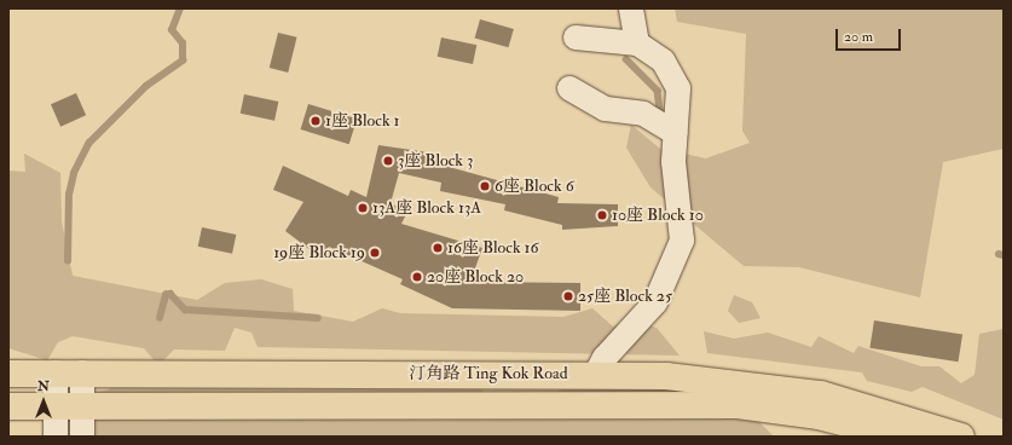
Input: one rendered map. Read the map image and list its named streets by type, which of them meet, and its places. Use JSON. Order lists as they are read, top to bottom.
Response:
{
  "streets": {
    "main road": ["汀角路 Ting Kok Road"]
  },
  "places": [
    "1座 Block 1",
    "3座 Block 3",
    "6座 Block 6",
    "13A座 Block 13A",
    "10座 Block 10",
    "16座 Block 16",
    "19座 Block 19",
    "20座 Block 20",
    "25座 Block 25"
  ],
  "scale_bar": "20 m",
  "north": "top"
}
